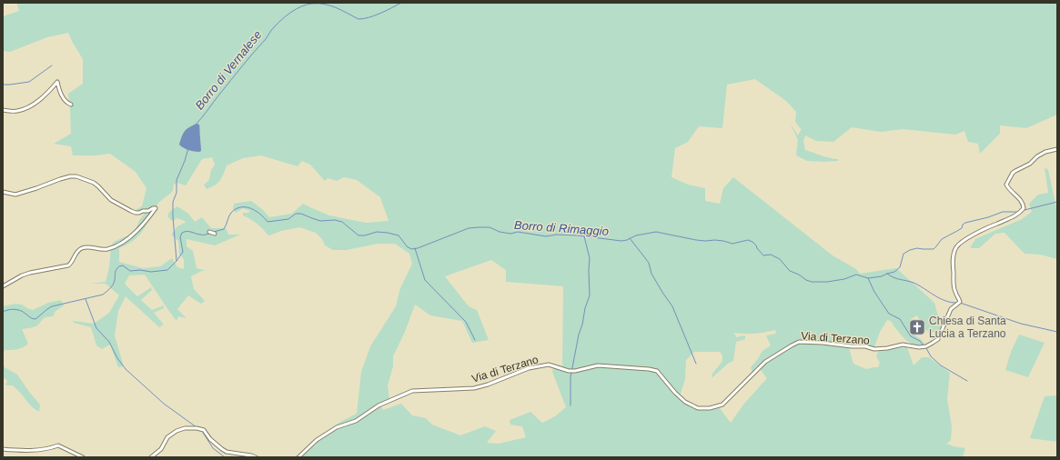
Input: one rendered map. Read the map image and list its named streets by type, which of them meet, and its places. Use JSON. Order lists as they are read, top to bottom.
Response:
{
  "streets": {
    "street": ["Via di Terzano"]
  },
  "water": ["Borro di Vernalese", "Borro di Rimaggio"],
  "places": {
    "church": ["Chiesa di Santa Lucia a Terzano"]
  }
}
